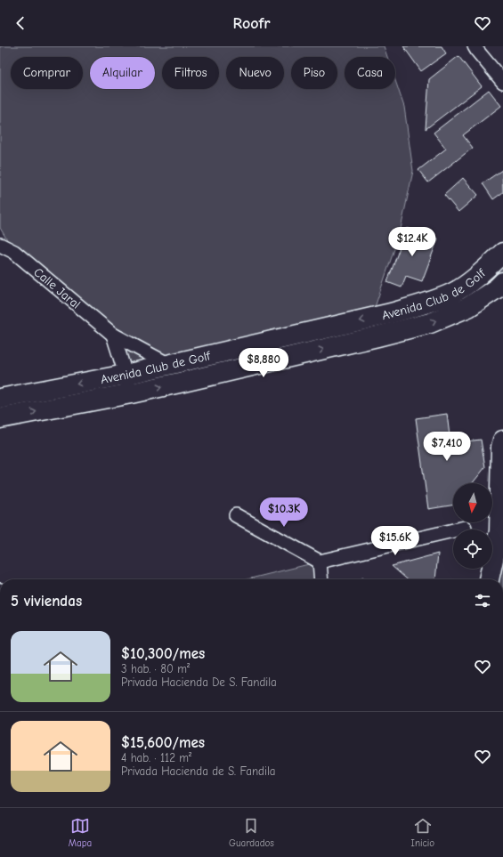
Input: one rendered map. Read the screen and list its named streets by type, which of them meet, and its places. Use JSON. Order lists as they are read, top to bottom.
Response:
{
  "streets": {
    "street": ["Calle Jaral", "Avenida Club de Golf"]
  },
  "crossings": [
    ["Calle Jaral", "Avenida Club de Golf"]
  ],
  "north": "bottom",
  "page": {
    "header": "Roofr",
    "chip": [
      "Comprar",
      "Alquilar",
      "Filtros",
      "Nuevo",
      "Piso",
      "Casa"
    ],
    "price": [
      "$12.4K",
      "$8,880",
      "$7,410",
      "$10.3K",
      "$15.6K"
    ],
    "heading": "5 viviendas",
    "list": [
      {
        "name": "$10,300/mes",
        "note": "3 hab. · 80 m² · Privada Hacienda De S. Fandila"
      },
      {
        "name": "$15,600/mes",
        "note": "4 hab. · 112 m² · Privada Hacienda de S. Fandila"
      }
    ],
    "tabs": ["Mapa", "Guardados", "Inicio"]
  }
}
